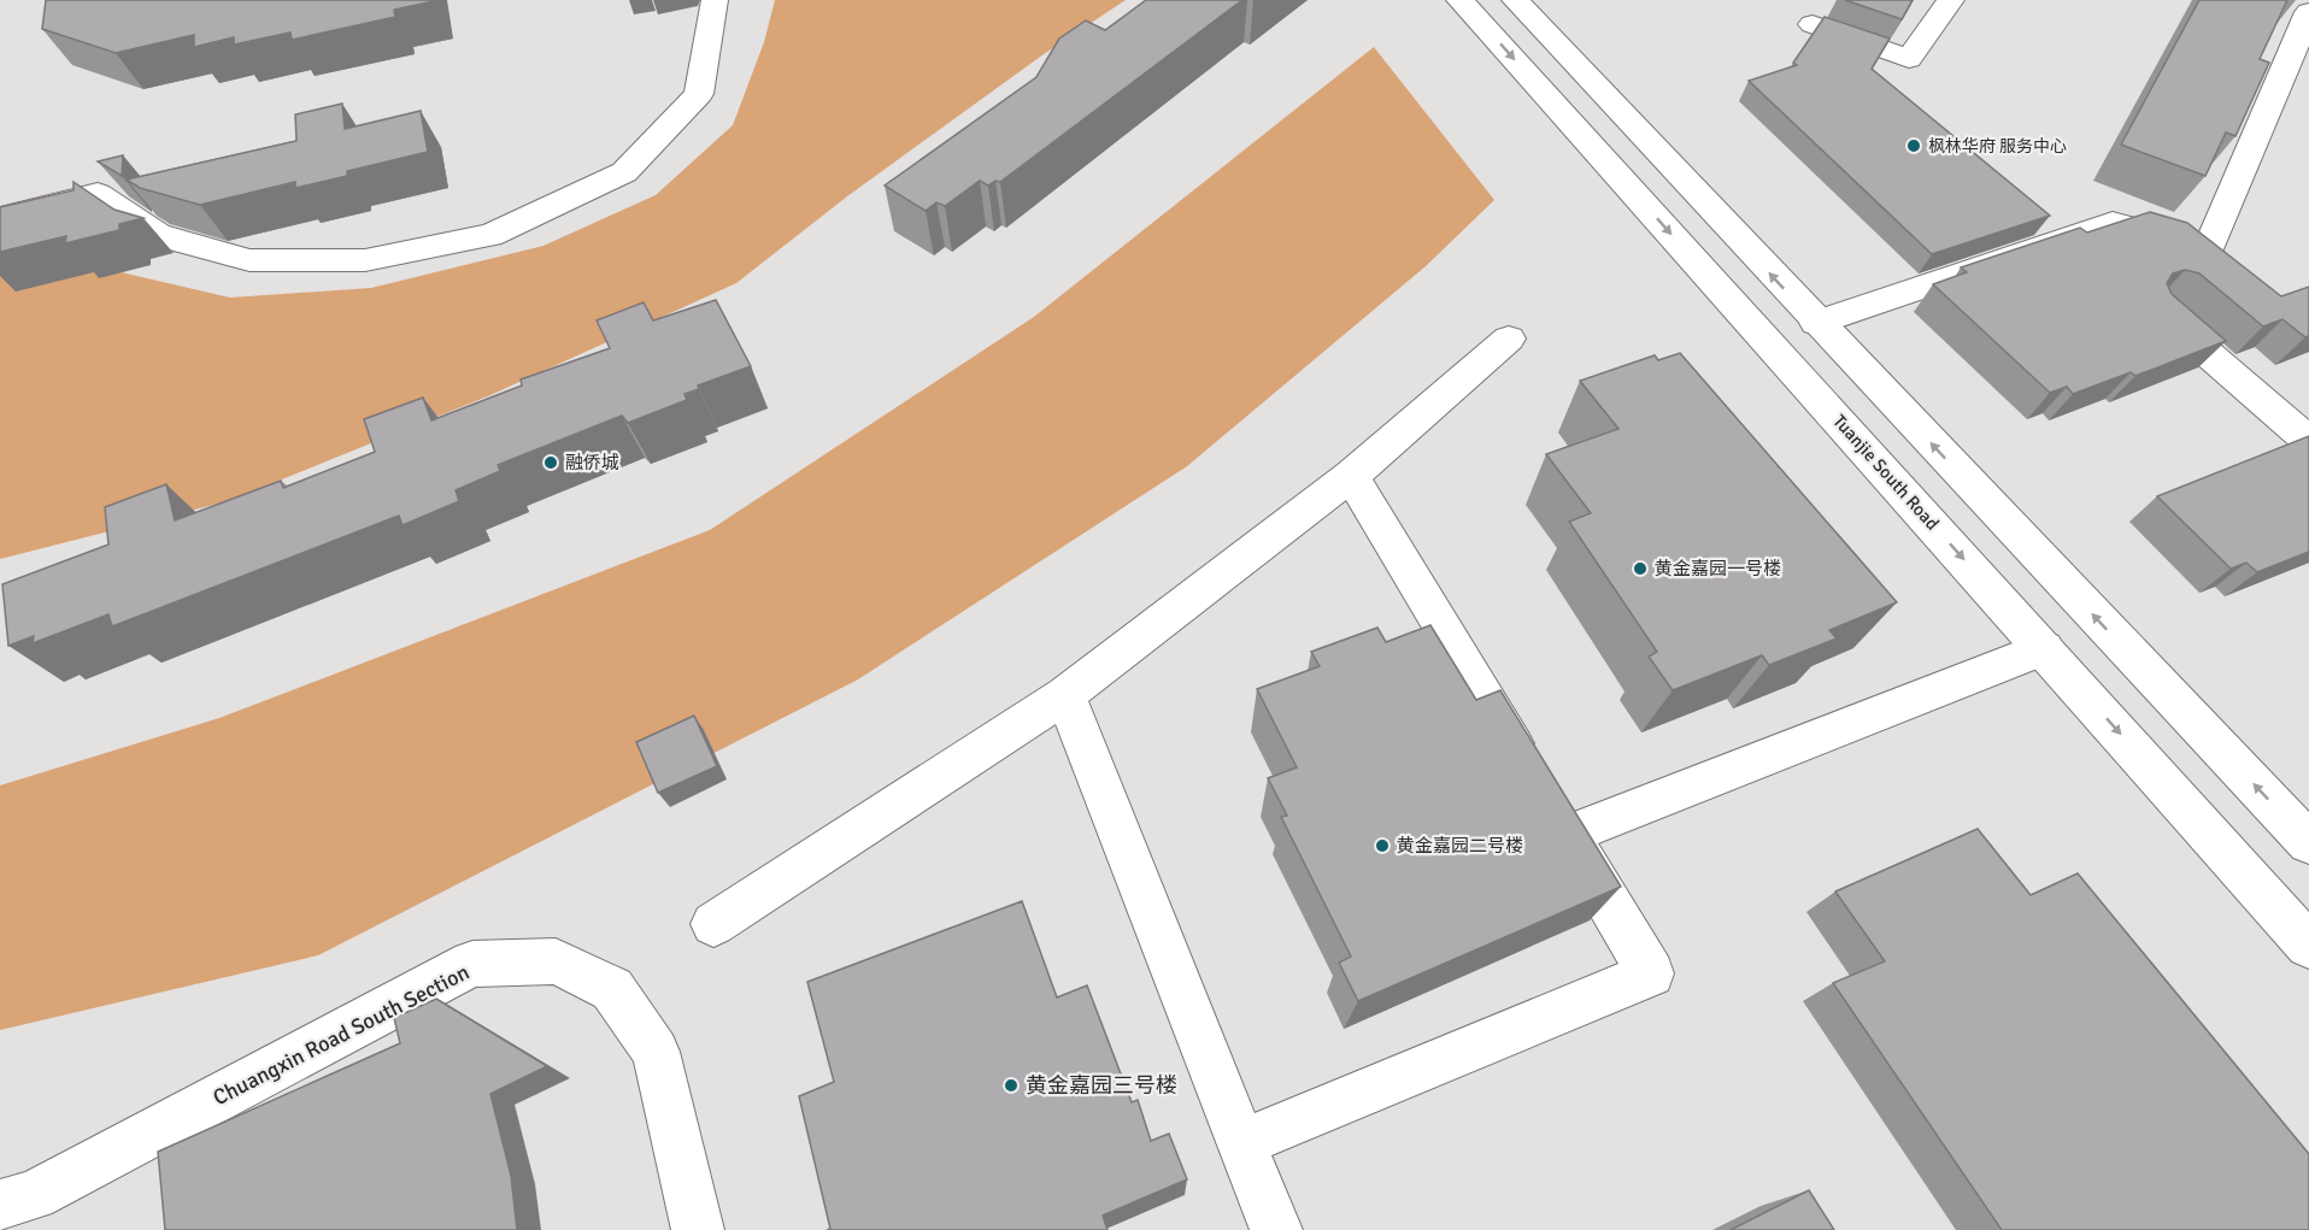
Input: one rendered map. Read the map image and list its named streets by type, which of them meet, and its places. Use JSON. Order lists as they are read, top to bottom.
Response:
{
  "streets": {
    "street": ["Tuanjie South Road", "Chuangxin Road South Section"]
  },
  "places": [
    "枫林华府 服务中心",
    "融侨城",
    "黄金嘉园一号楼",
    "黄金嘉园二号楼",
    "黄金嘉园三号楼"
  ]
}
